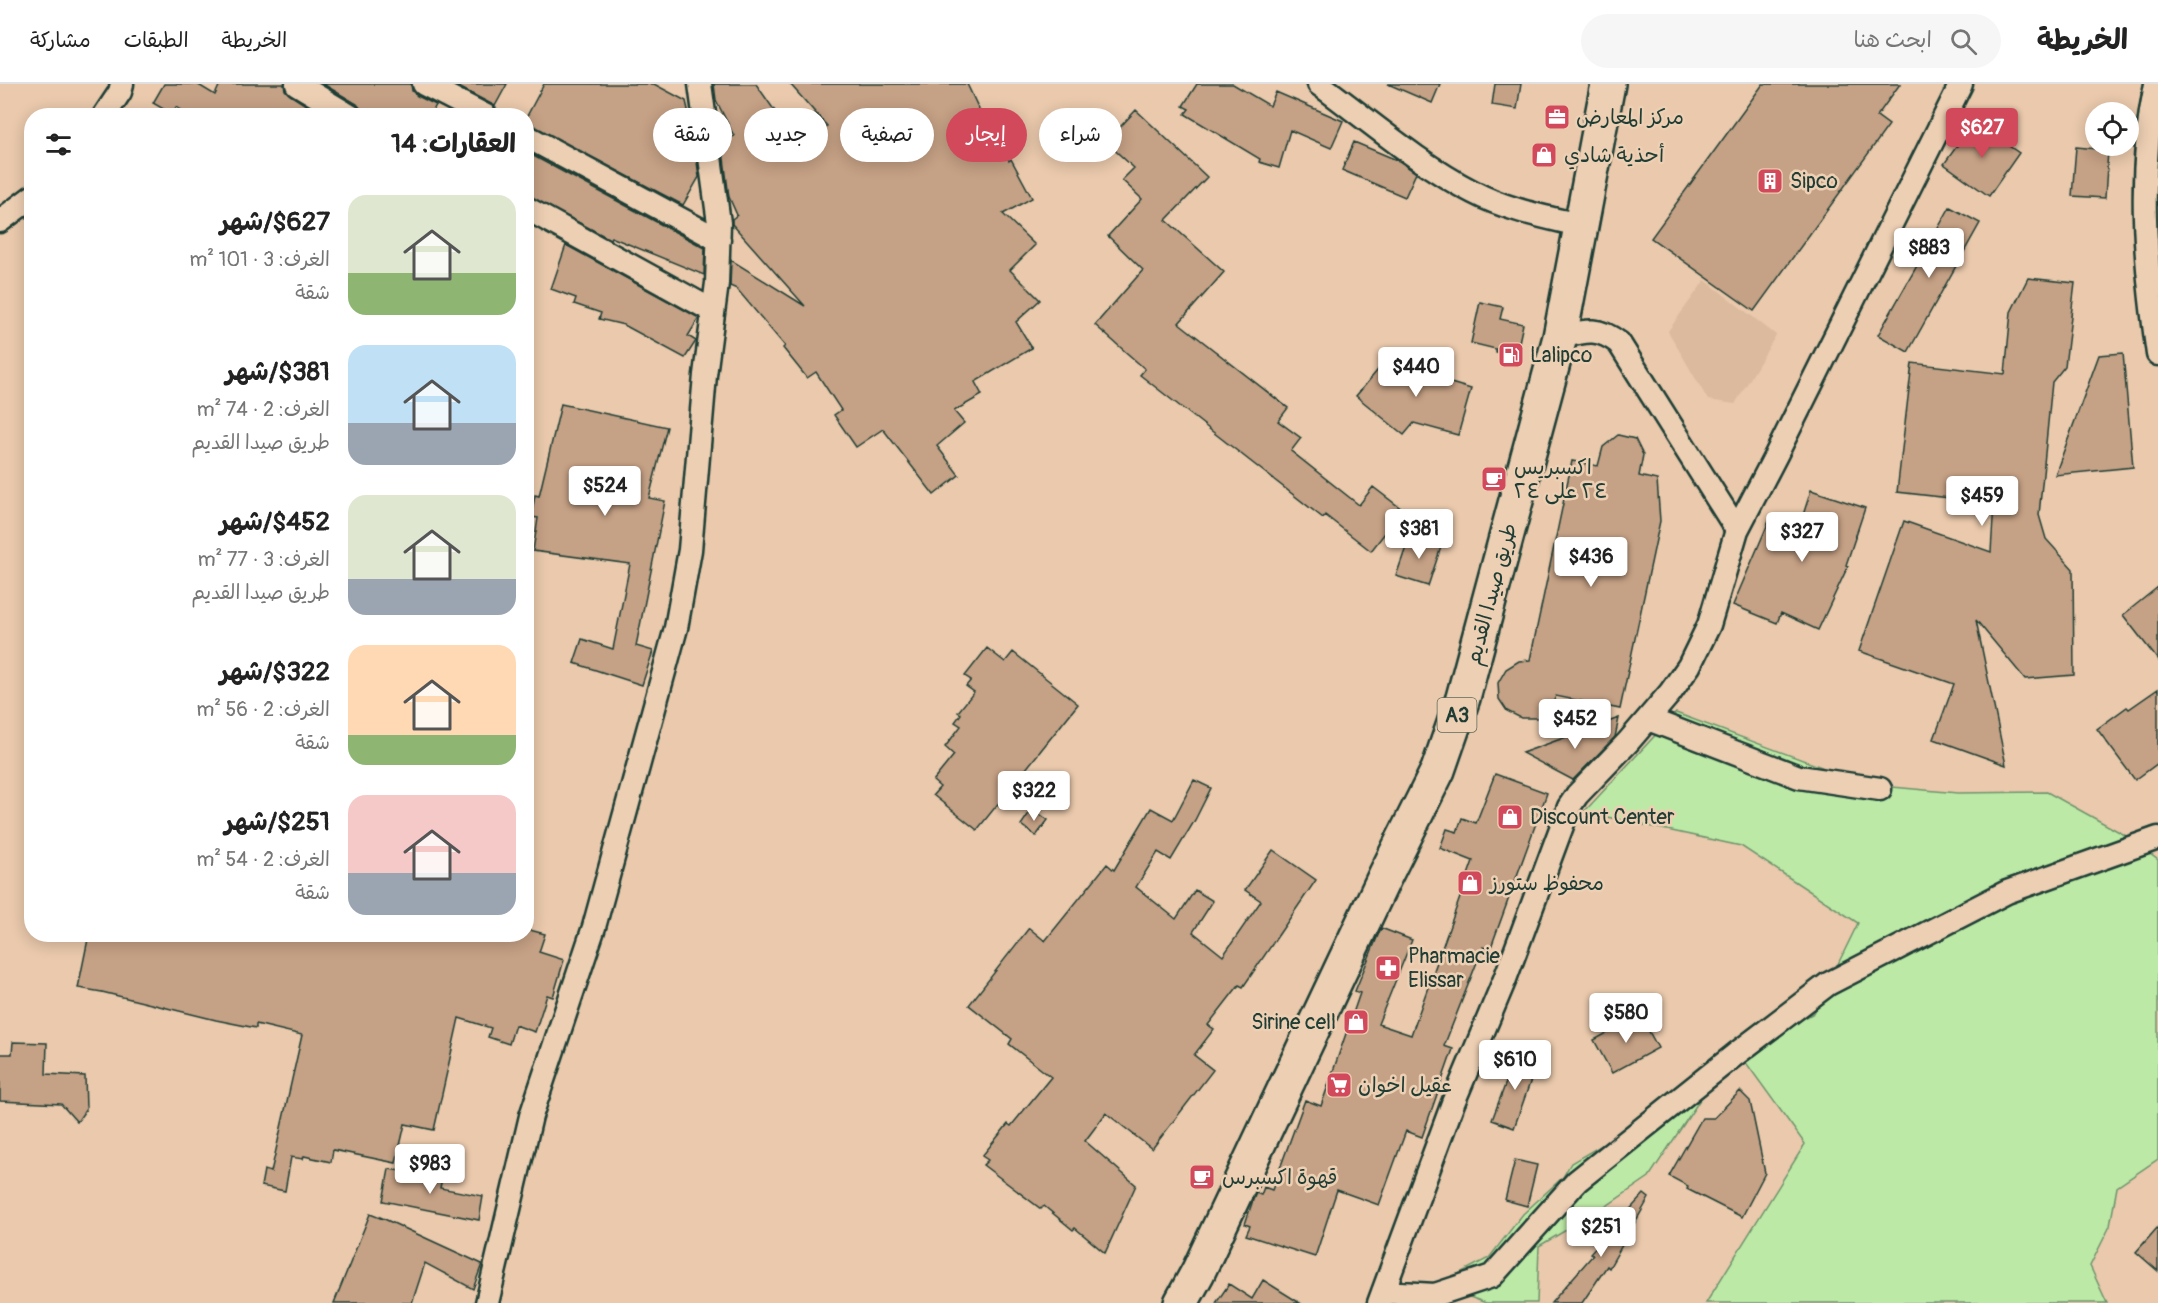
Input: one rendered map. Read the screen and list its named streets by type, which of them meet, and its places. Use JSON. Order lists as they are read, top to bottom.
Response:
{
  "streets": {
    "highway": ["طريق صيدا القديم", "A3"]
  },
  "places": {
    "office": ["مركز المعارض"],
    "shop": [
      "أحذية شادي",
      "Discount Center",
      "محفوظ ستورز",
      "Sirine cell"
    ],
    "building": ["Sipco"],
    "fuel station": ["Lalipco"],
    "cafe": ["اكسبريس ٢٤ على ٢٤", "قهوة اكسبرس"],
    "pharmacy": ["Pharmacie Elissar"],
    "supermarket": ["عقيل اخوان"]
  },
  "page": {
    "header": "الخريطة",
    "search": "ابحث هنا",
    "nav": ["الخريطة", "الطبقات", "مشاركة"],
    "price": [
      "$627",
      "$883",
      "$440",
      "$524",
      "$459",
      "$381",
      "$327",
      "$436",
      "$452",
      "$322",
      "$580",
      "$610",
      "$983",
      "$251"
    ],
    "chip": [
      "شراء",
      "إيجار",
      "تصفية",
      "جديد",
      "شقة"
    ],
    "heading": "العقارات: 14",
    "list": [
      {
        "name": "$627/شهر",
        "note": "الغرف: 3 · 101 m² · شقة"
      },
      {
        "name": "$381/شهر",
        "note": "الغرف: 2 · 74 m² · طريق صيدا القديم"
      },
      {
        "name": "$452/شهر",
        "note": "الغرف: 3 · 77 m² · طريق صيدا القديم"
      },
      {
        "name": "$322/شهر",
        "note": "الغرف: 2 · 56 m² · شقة"
      },
      {
        "name": "$251/شهر",
        "note": "الغرف: 2 · 54 m² · شقة"
      }
    ]
  }
}
